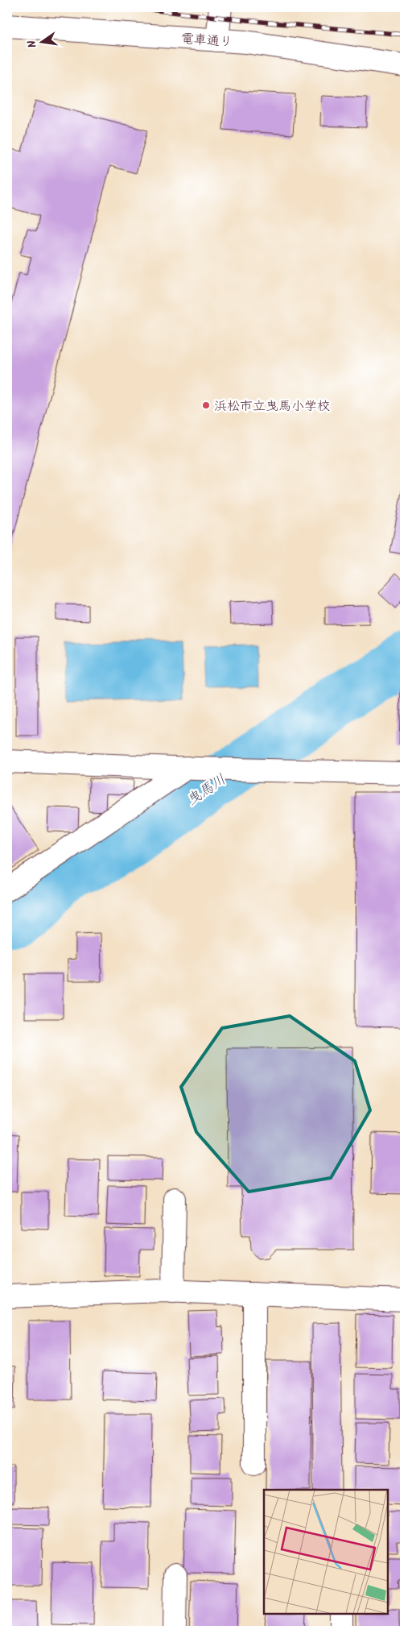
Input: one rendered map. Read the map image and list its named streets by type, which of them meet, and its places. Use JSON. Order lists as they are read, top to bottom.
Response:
{
  "streets": {
    "street": ["電車通り"]
  },
  "water": ["曳馬川"],
  "places": ["浜松市立曳馬小学校"],
  "north": "left"
}
